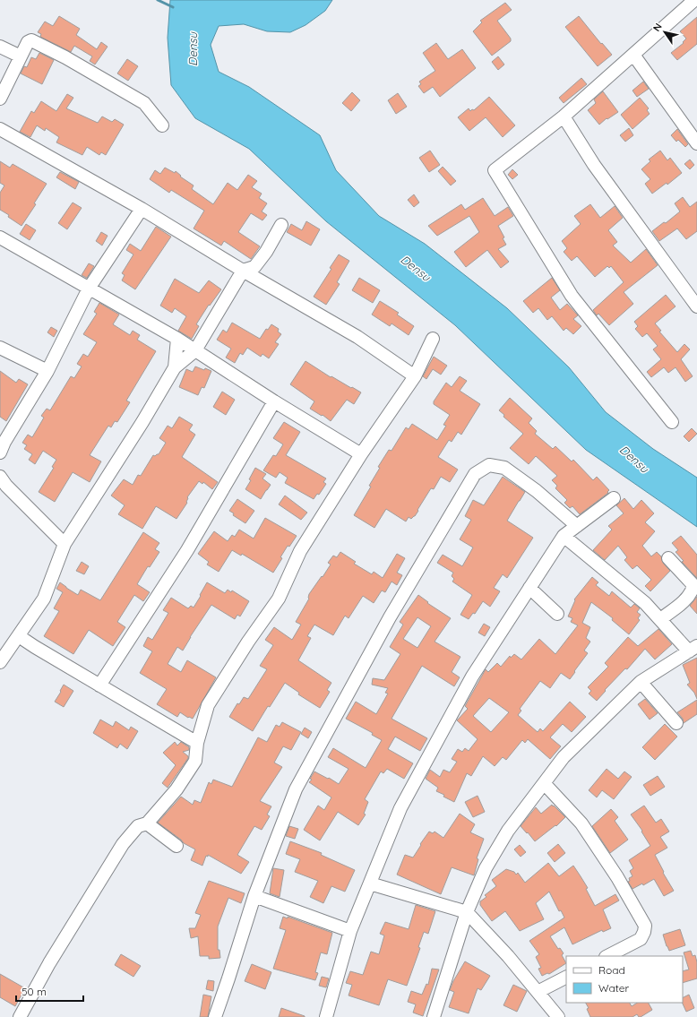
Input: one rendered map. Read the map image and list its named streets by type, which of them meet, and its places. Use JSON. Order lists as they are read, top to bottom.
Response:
{
  "water": ["Densu"],
  "legend": ["Road", "Water"],
  "scale_bar": "50 m",
  "north": "top left"
}
